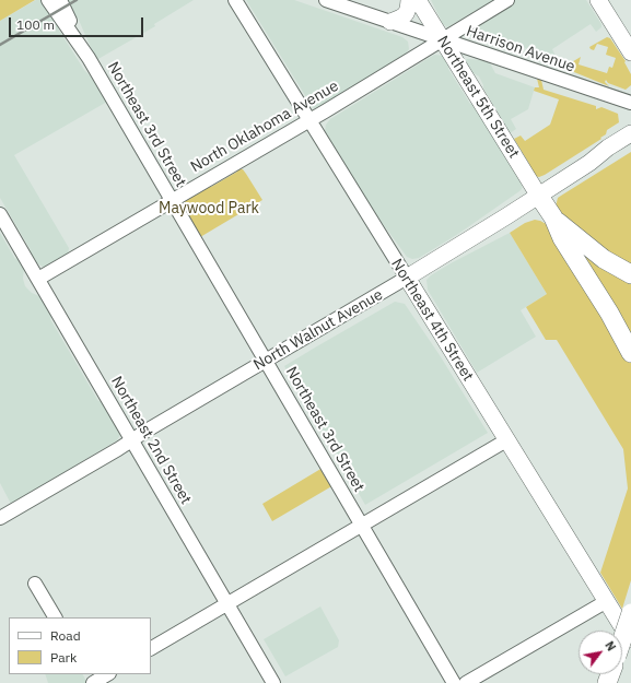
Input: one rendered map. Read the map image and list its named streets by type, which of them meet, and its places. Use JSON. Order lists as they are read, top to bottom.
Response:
{
  "streets": {
    "main road": ["Northeast 5th Street", "Northeast 4th Street", "North Walnut Avenue"],
    "street": [
      "Harrison Avenue",
      "Northeast 3rd Street",
      "North Oklahoma Avenue",
      "Northeast 2nd Street"
    ]
  },
  "crossings": [
    ["Harrison Avenue", "Northeast 5th Street"],
    ["Harrison Avenue", "North Oklahoma Avenue"],
    ["Northeast 5th Street", "North Oklahoma Avenue"],
    ["Northeast 5th Street", "North Walnut Avenue"],
    ["Northeast 3rd Street", "North Oklahoma Avenue"],
    ["Northeast 3rd Street", "North Walnut Avenue"],
    ["North Oklahoma Avenue", "Northeast 4th Street"],
    ["North Oklahoma Avenue", "Northeast 2nd Street"],
    ["Northeast 4th Street", "North Walnut Avenue"],
    ["North Walnut Avenue", "Northeast 2nd Street"]
  ],
  "parks": ["Maywood Park"],
  "legend": ["Road", "Park"],
  "scale_bar": "100 m",
  "north": "top right"
}
